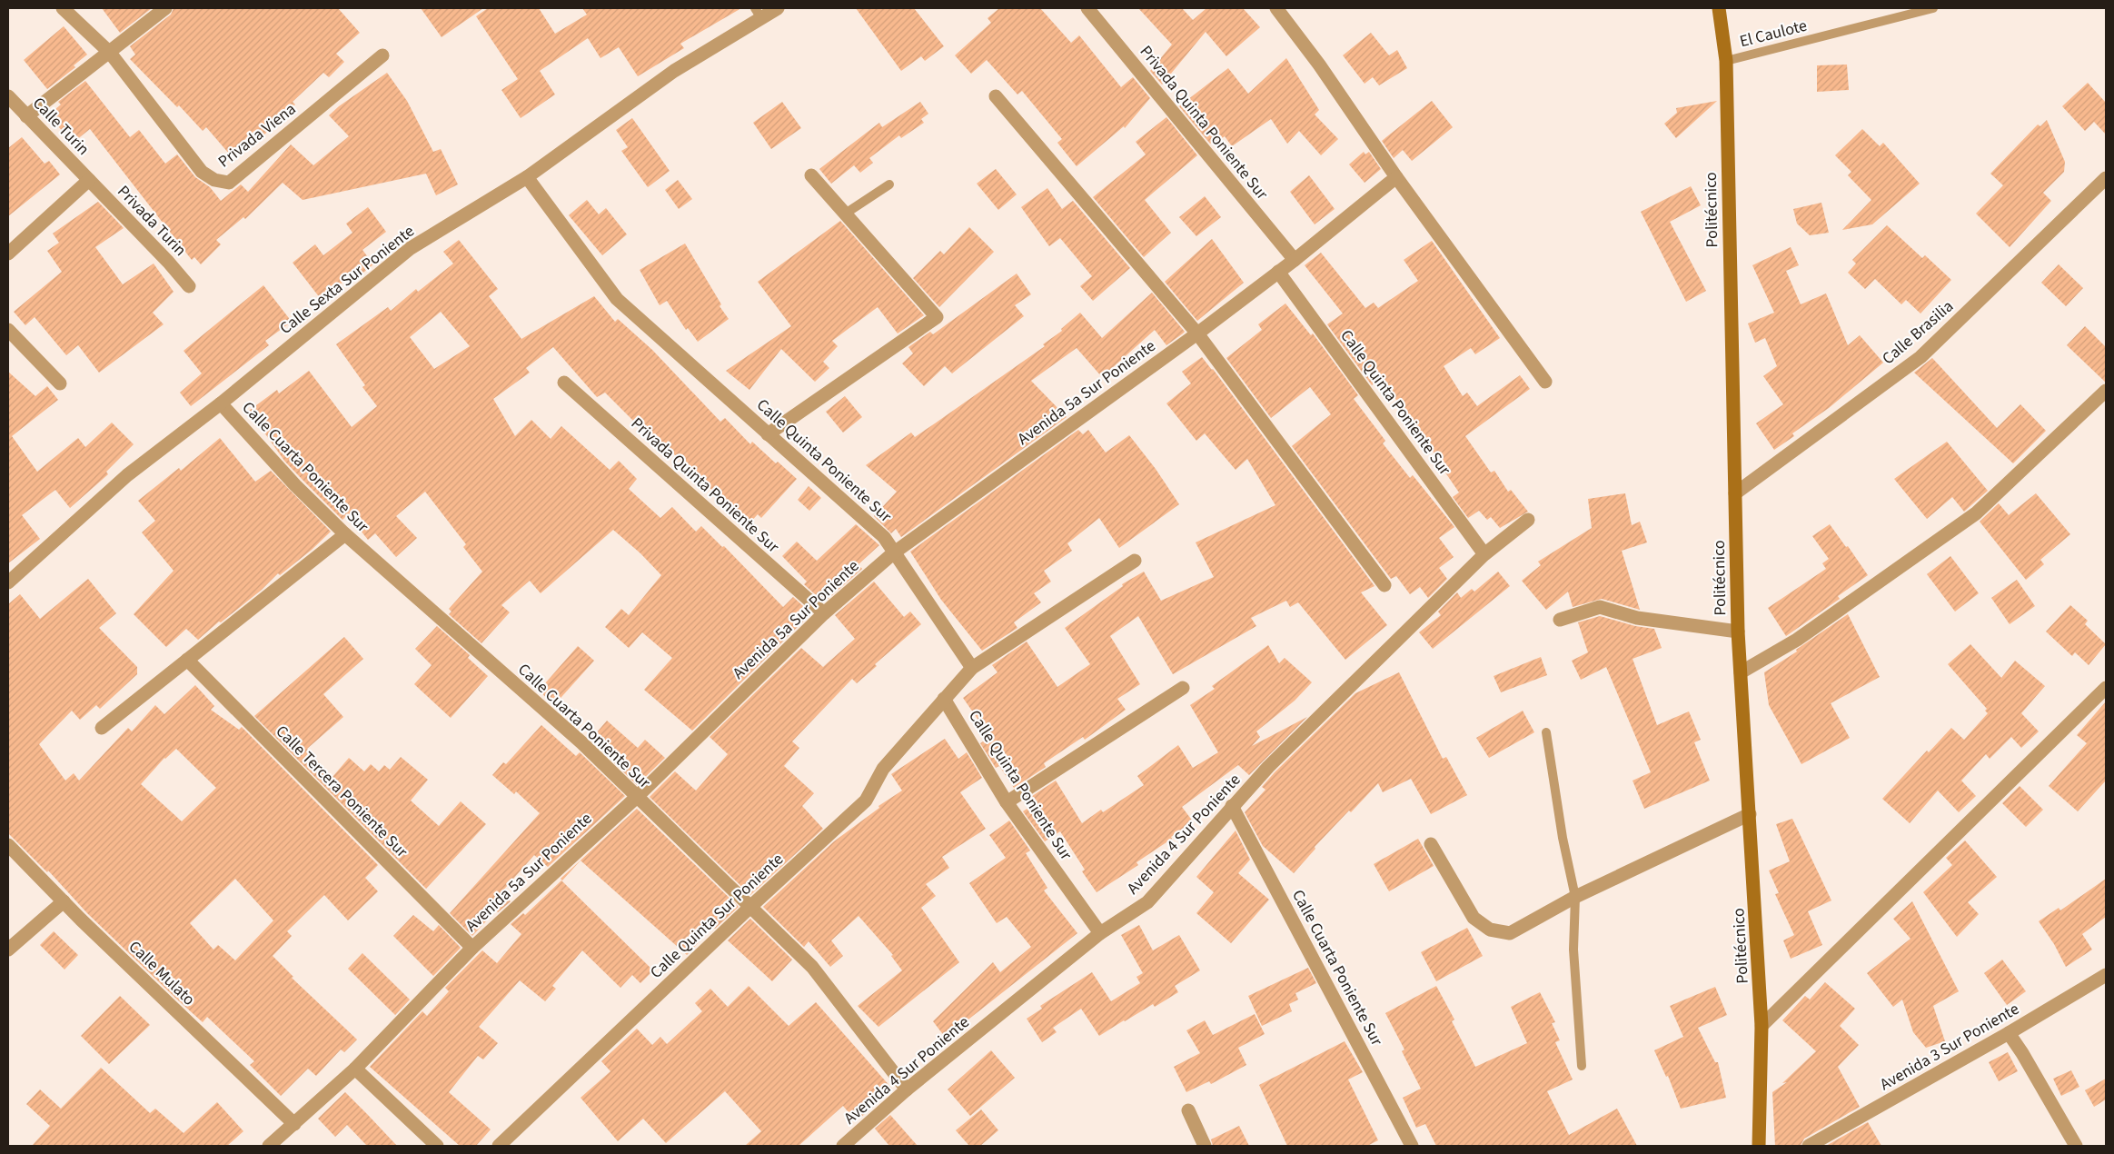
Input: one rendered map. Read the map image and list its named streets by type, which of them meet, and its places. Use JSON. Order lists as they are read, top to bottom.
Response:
{
  "streets": {
    "street": [
      "Privada Quinta Poniente Sur",
      "Calle Turin",
      "Privada Viena",
      "Politécnico",
      "Privada Turin",
      "Calle Sexta Sur Poniente",
      "Calle Brasilia",
      "Avenida 5a Sur Poniente",
      "Calle Quinta Poniente Sur",
      "Calle Cuarta Poniente Sur",
      "Calle Tercera Poniente Sur",
      "Avenida 4 Sur Poniente",
      "Calle Quinta Sur Poniente",
      "Calle Mulato",
      "Avenida 3 Sur Poniente"
    ],
    "lane": ["El Caulote"]
  },
  "crossings": [
    ["El Caulote", "Politécnico"],
    ["Privada Quinta Poniente Sur", "Avenida 5a Sur Poniente"],
    ["Calle Turin", "Privada Turin"],
    ["Politécnico", "Calle Brasilia"],
    ["Calle Sexta Sur Poniente", "Calle Quinta Poniente Sur"],
    ["Calle Sexta Sur Poniente", "Calle Cuarta Poniente Sur"],
    ["Avenida 5a Sur Poniente", "Calle Quinta Poniente Sur"],
    ["Avenida 5a Sur Poniente", "Calle Cuarta Poniente Sur"],
    ["Avenida 5a Sur Poniente", "Calle Tercera Poniente Sur"],
    ["Avenida 5a Sur Poniente", "Calle Mulato"],
    ["Calle Quinta Poniente Sur", "Avenida 4 Sur Poniente"],
    ["Calle Quinta Poniente Sur", "Calle Quinta Sur Poniente"],
    ["Calle Cuarta Poniente Sur", "Avenida 4 Sur Poniente"],
    ["Calle Cuarta Poniente Sur", "Calle Quinta Sur Poniente"]
  ]
}
